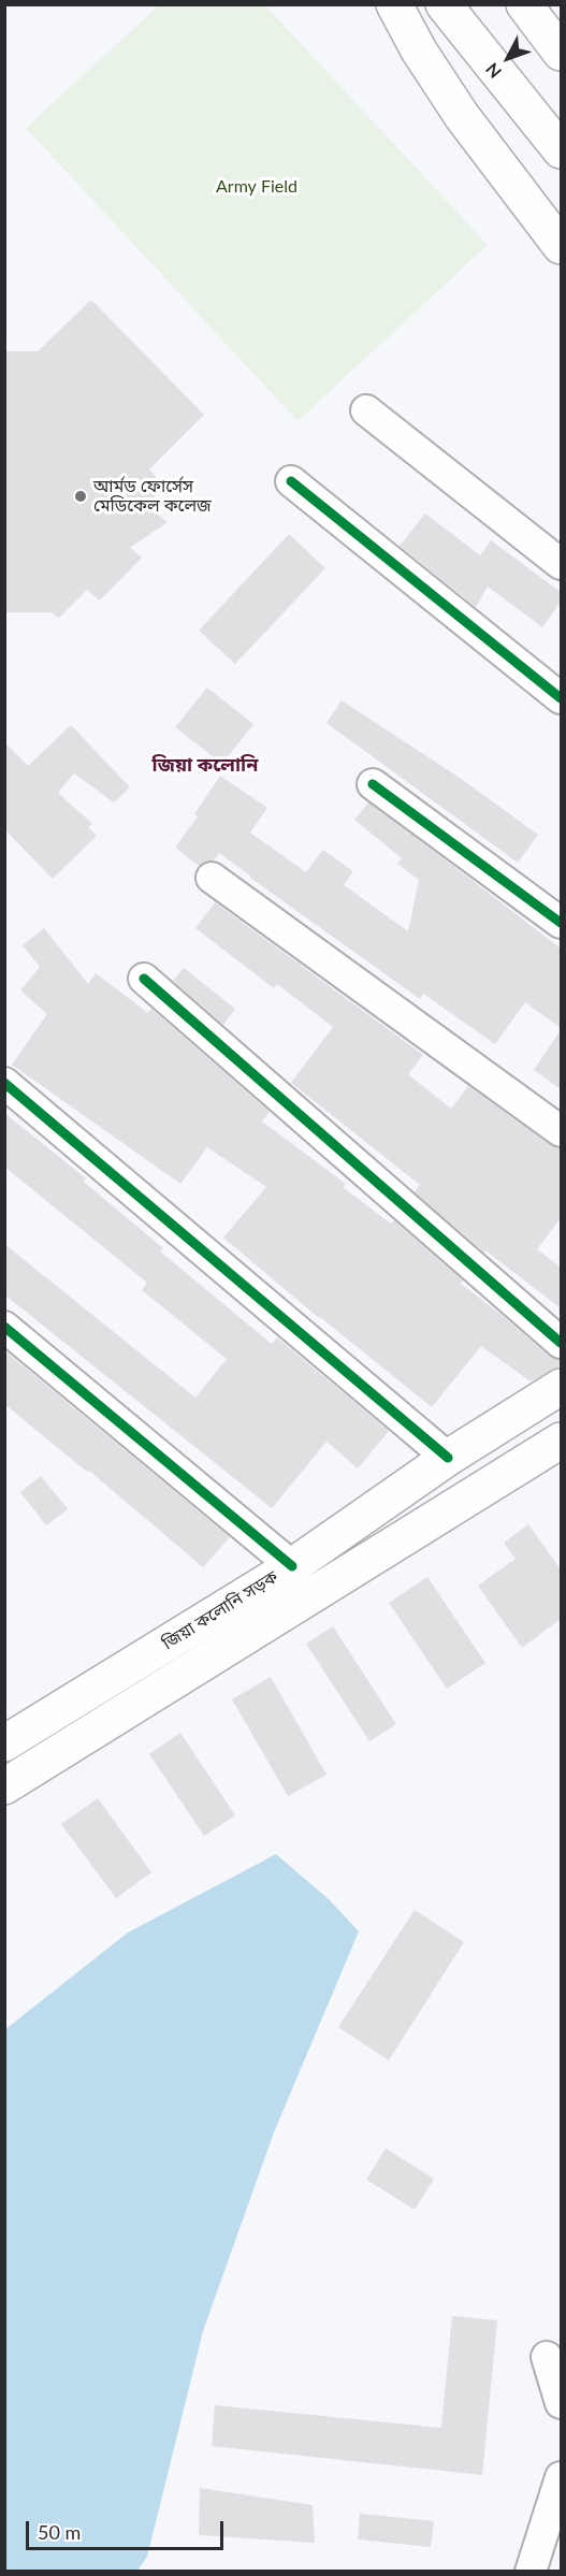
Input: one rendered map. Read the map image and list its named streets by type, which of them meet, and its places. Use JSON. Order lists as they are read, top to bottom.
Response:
{
  "streets": {
    "main road": ["জিয়া কলোনি সড়ক"]
  },
  "districts": ["জিয়া কলোনি"],
  "parks": ["Army Field"],
  "places": ["আর্মড ফোর্সেস মেডিকেল কলেজ"],
  "scale_bar": "50 m",
  "north": "bottom left"
}
